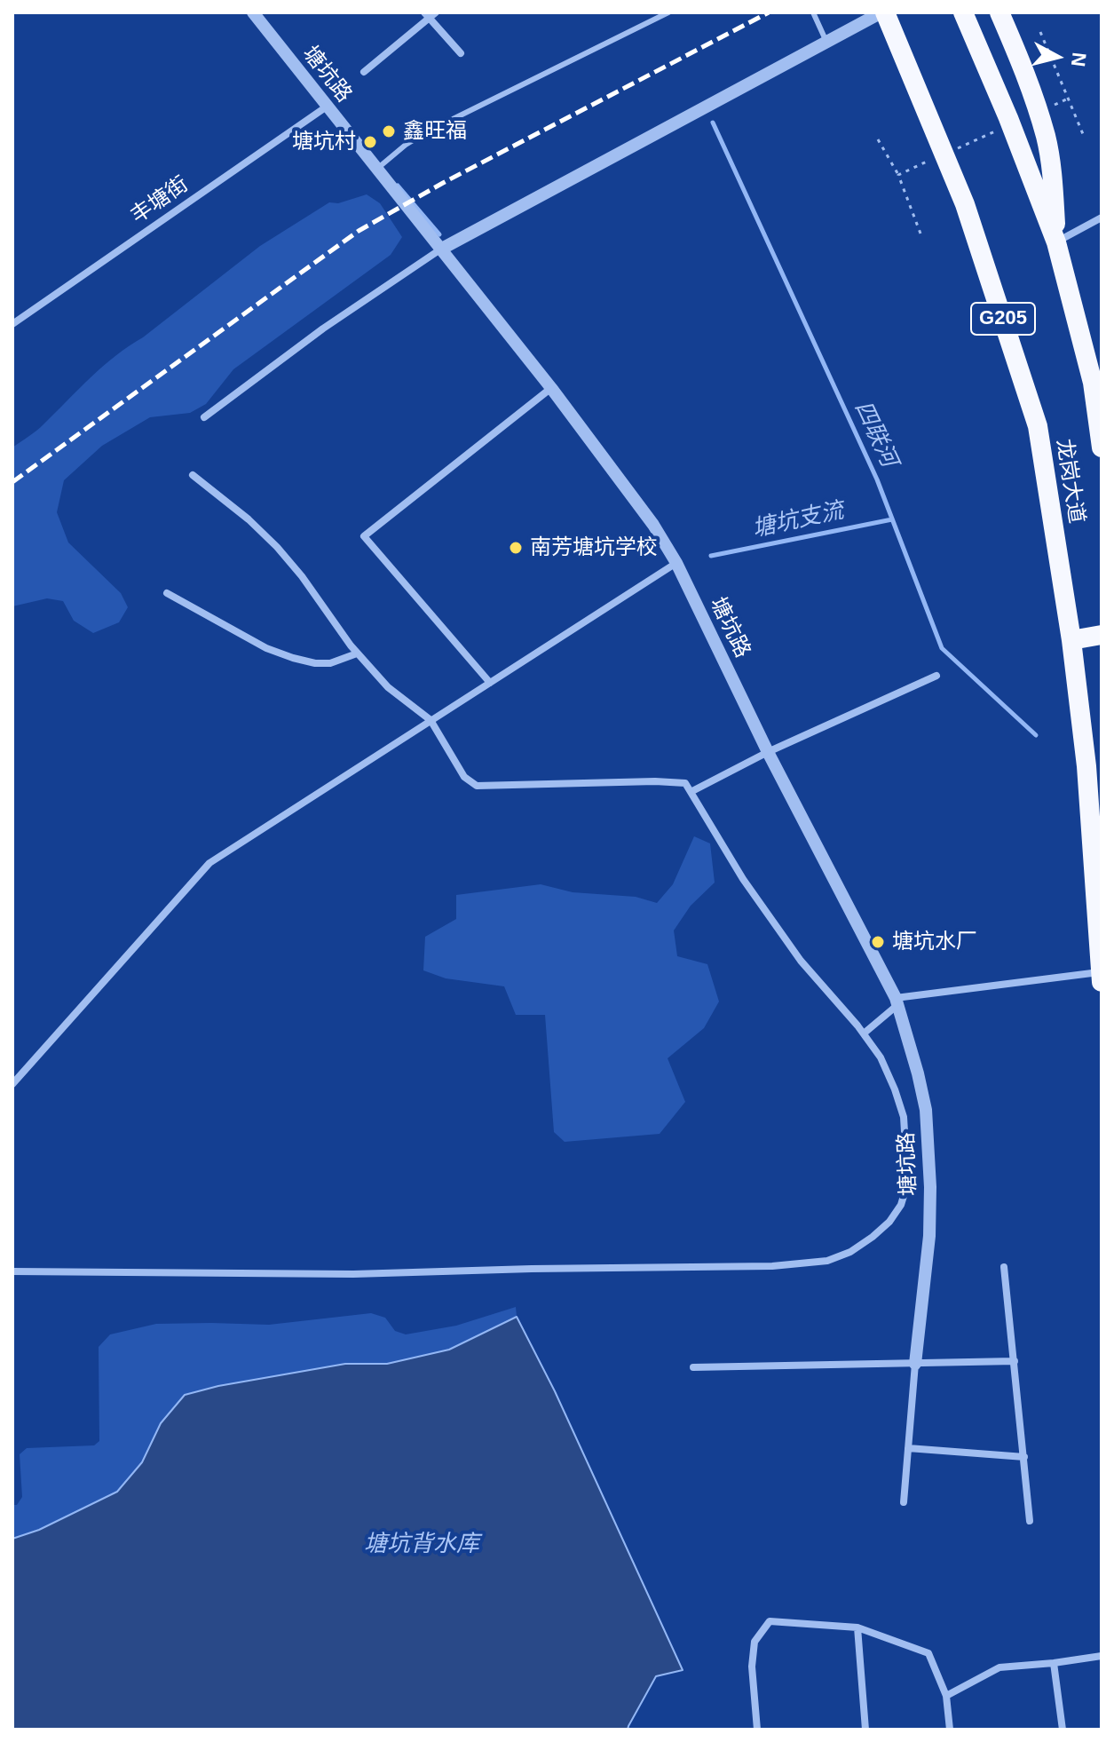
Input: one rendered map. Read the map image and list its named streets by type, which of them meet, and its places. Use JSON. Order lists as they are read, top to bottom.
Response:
{
  "streets": {
    "highway": ["G205", "龙岗大道"],
    "street": ["塘坑路", "丰塘街"]
  },
  "crossings": [
    ["塘坑路", "丰塘街"]
  ],
  "water": ["四联河", "塘坑支流", "塘坑背水库"],
  "places": [
    "鑫旺福",
    "塘坑村",
    "南芳塘坑学校",
    "塘坑水厂"
  ],
  "north": "right"
}
